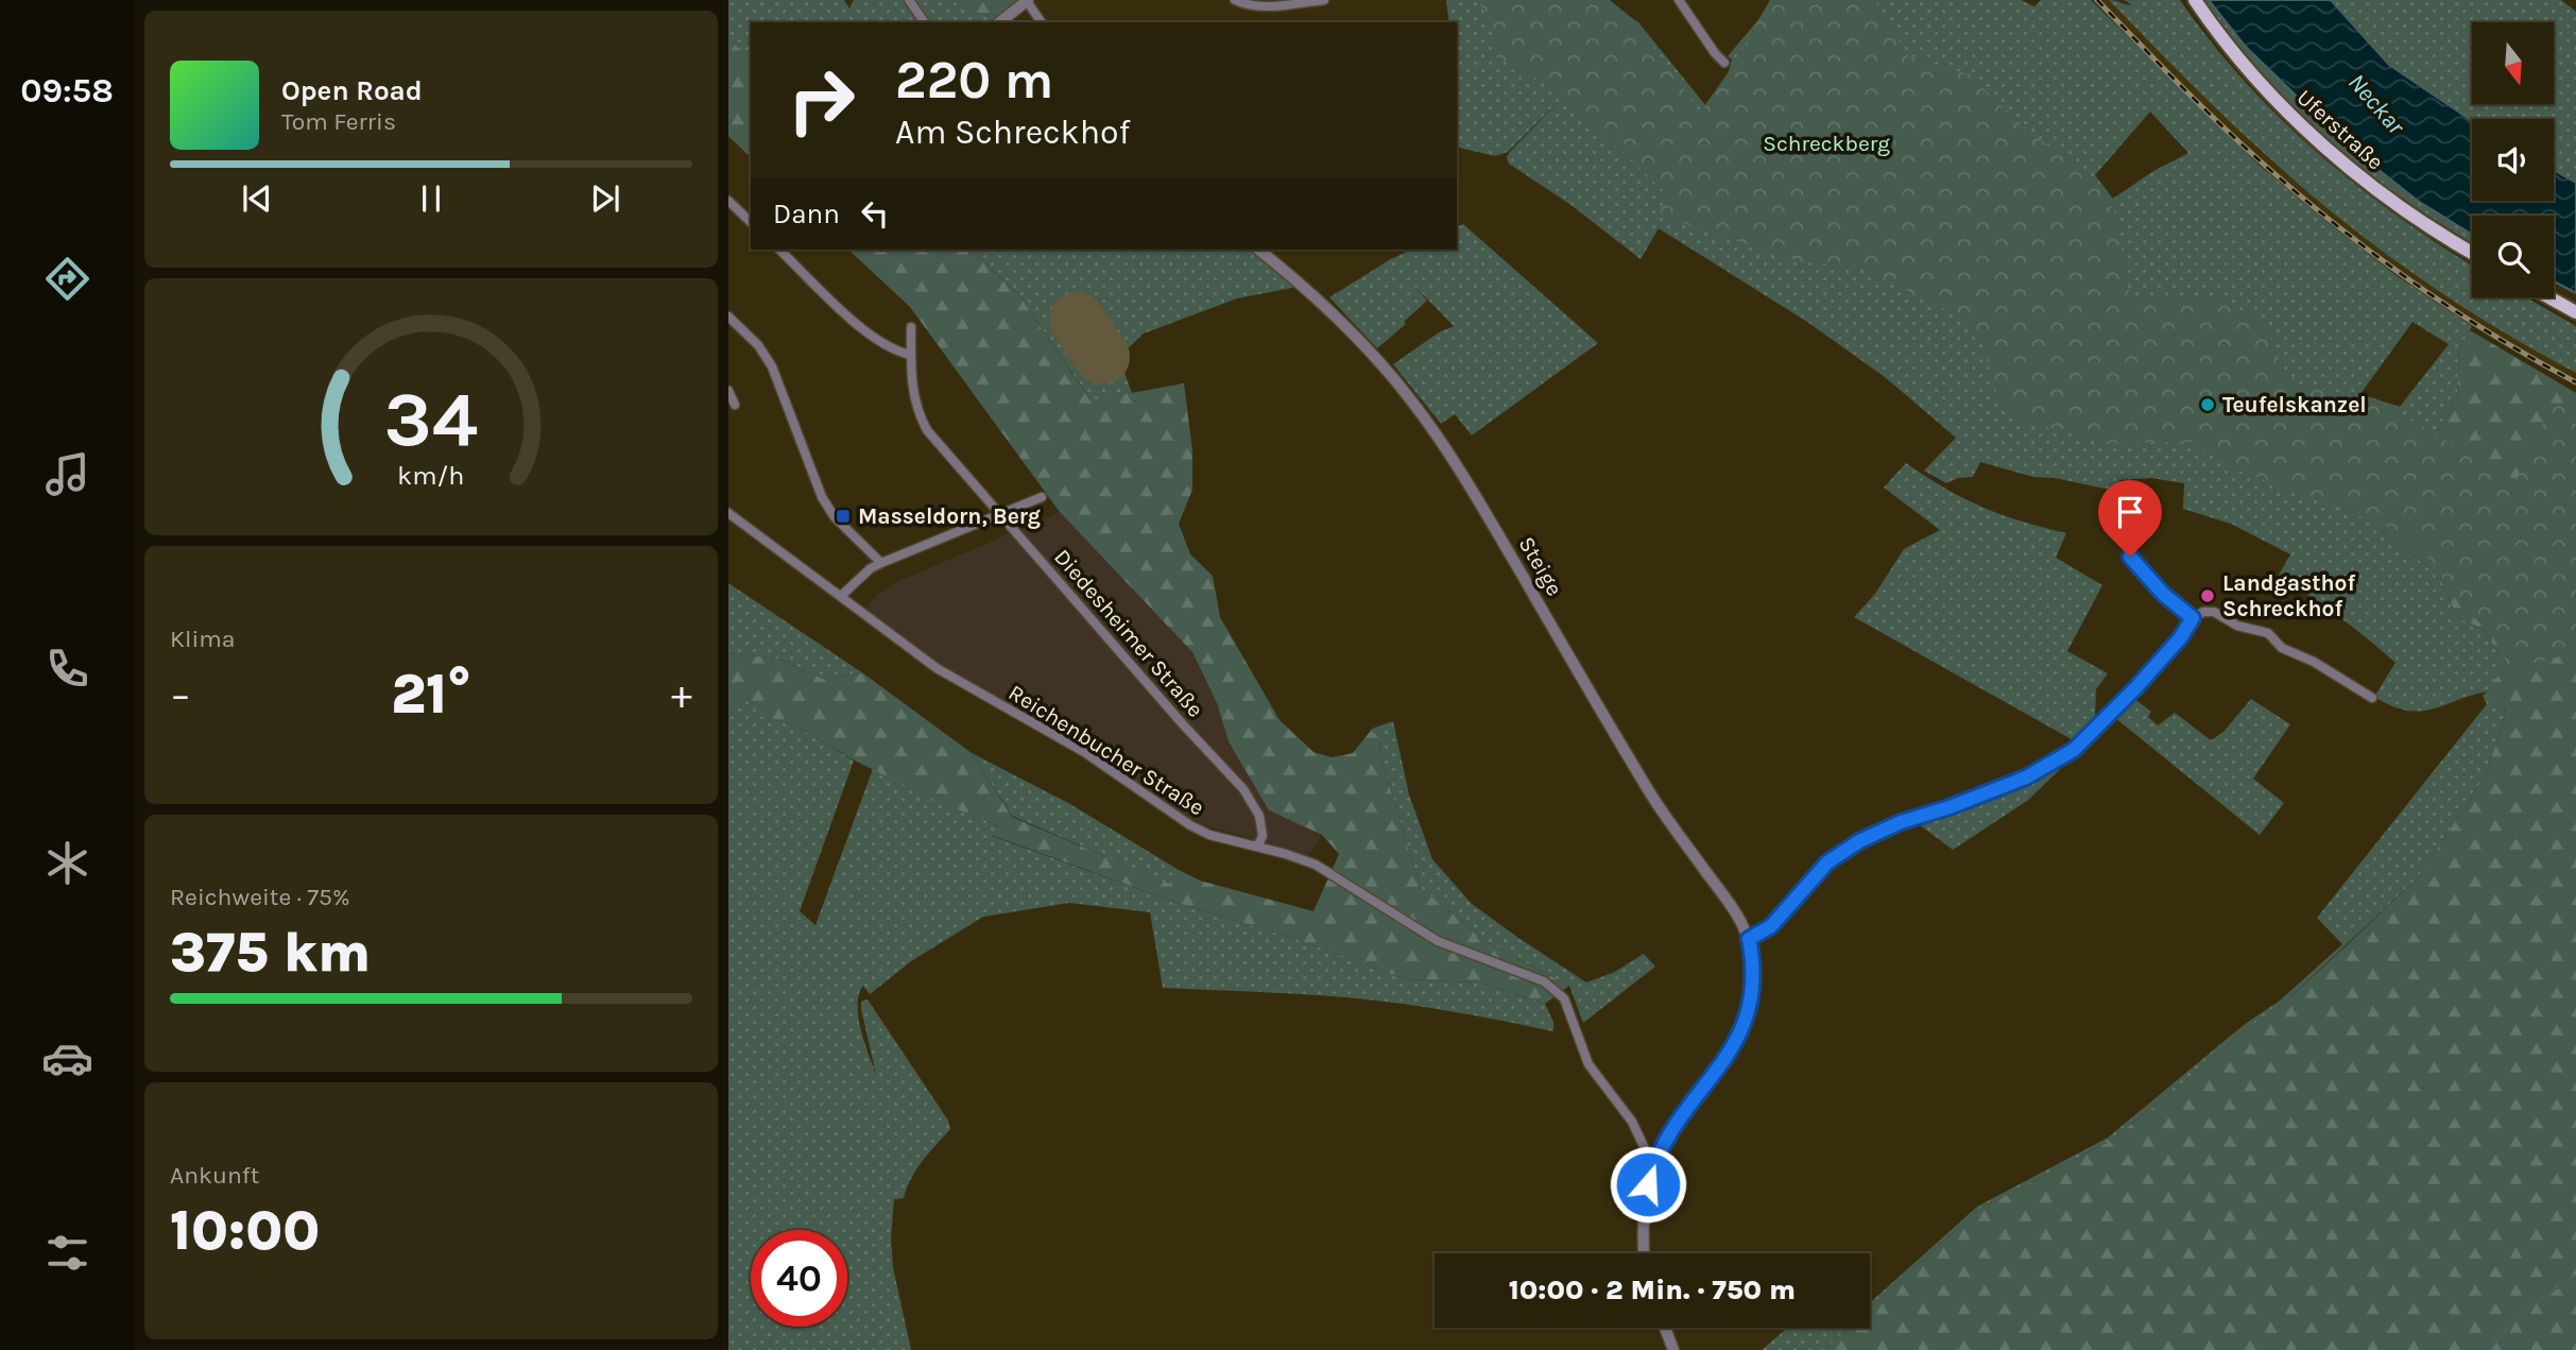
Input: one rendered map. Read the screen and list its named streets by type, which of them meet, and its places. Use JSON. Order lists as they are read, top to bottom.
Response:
{
  "streets": {
    "main road": ["Uferstraße"],
    "street": ["Steige", "Diedesheimer Straße", "Reichenbucher Straße"]
  },
  "crossings": [
    ["Diedesheimer Straße", "Reichenbucher Straße"]
  ],
  "water": ["Neckar"],
  "parks": ["Schreckberg"],
  "places": {
    "other": ["Teufelskanzel", "Landgasthof Schreckhof"],
    "transit": ["Masseldorn, Berg"]
  },
  "north": "bottom",
  "page": {
    "tabs": "09:58",
    "turn": ["220 m", "Am Schreckhof"],
    "song": ["Open Road", "Tom Ferris"],
    "then": "Dann",
    "tile": [
      "Klima",
      ["Reichweite · 75%", "375 km"],
      ["Ankunft", "10:00"]
    ],
    "heat": ["−", "21°", "+"],
    "limit": "40",
    "trip": "10:00 · 2 Min. · 750 m",
    "gauge": ["34", "km/h"]
  }
}
